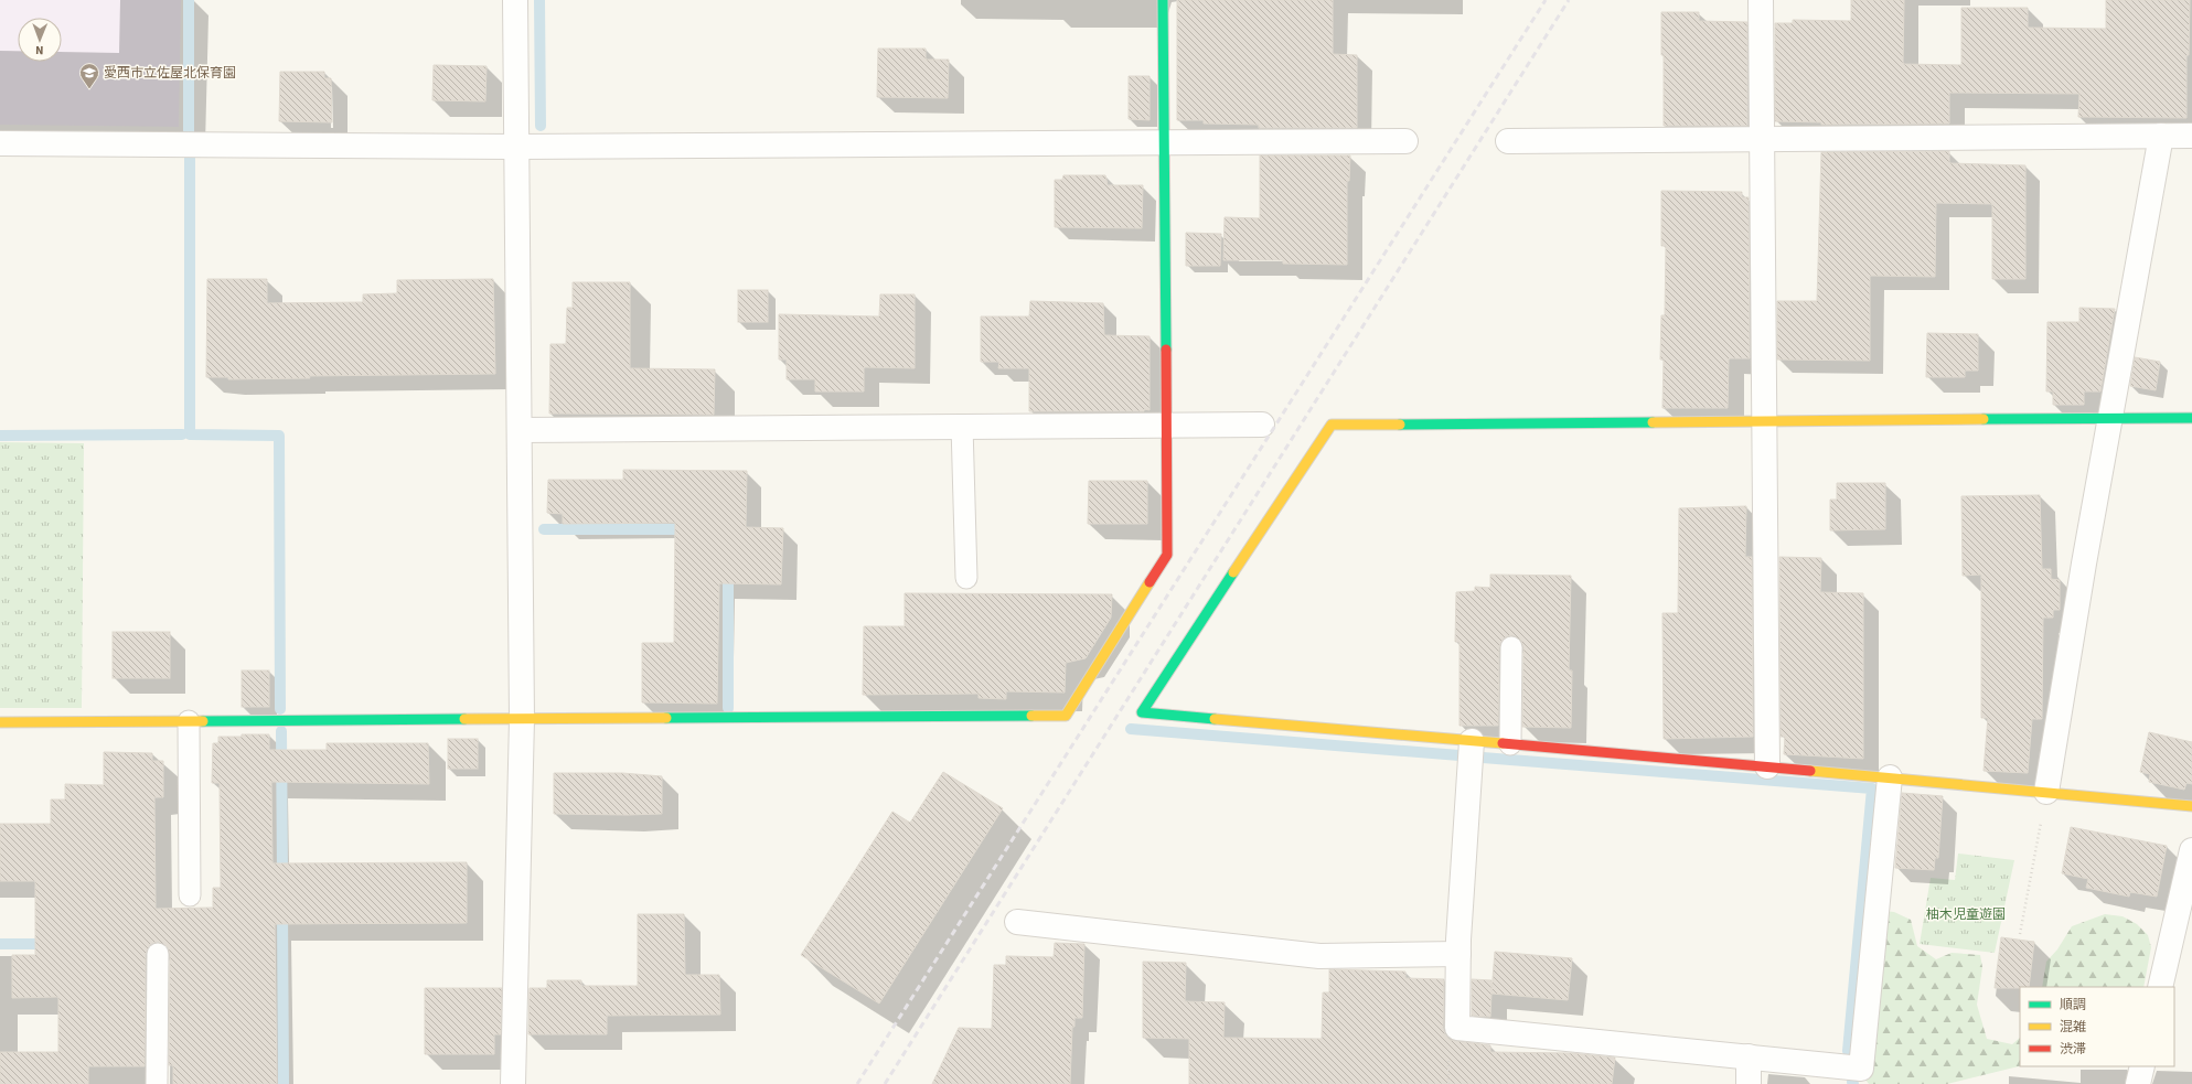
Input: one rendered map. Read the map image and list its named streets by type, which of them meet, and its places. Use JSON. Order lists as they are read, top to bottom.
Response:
{
  "parks": ["柚木児童遊園"],
  "places": {
    "school or university": ["愛西市立佐屋北保育園"]
  },
  "legend": ["順調", "混雑", "渋滞"],
  "north": "bottom"
}
